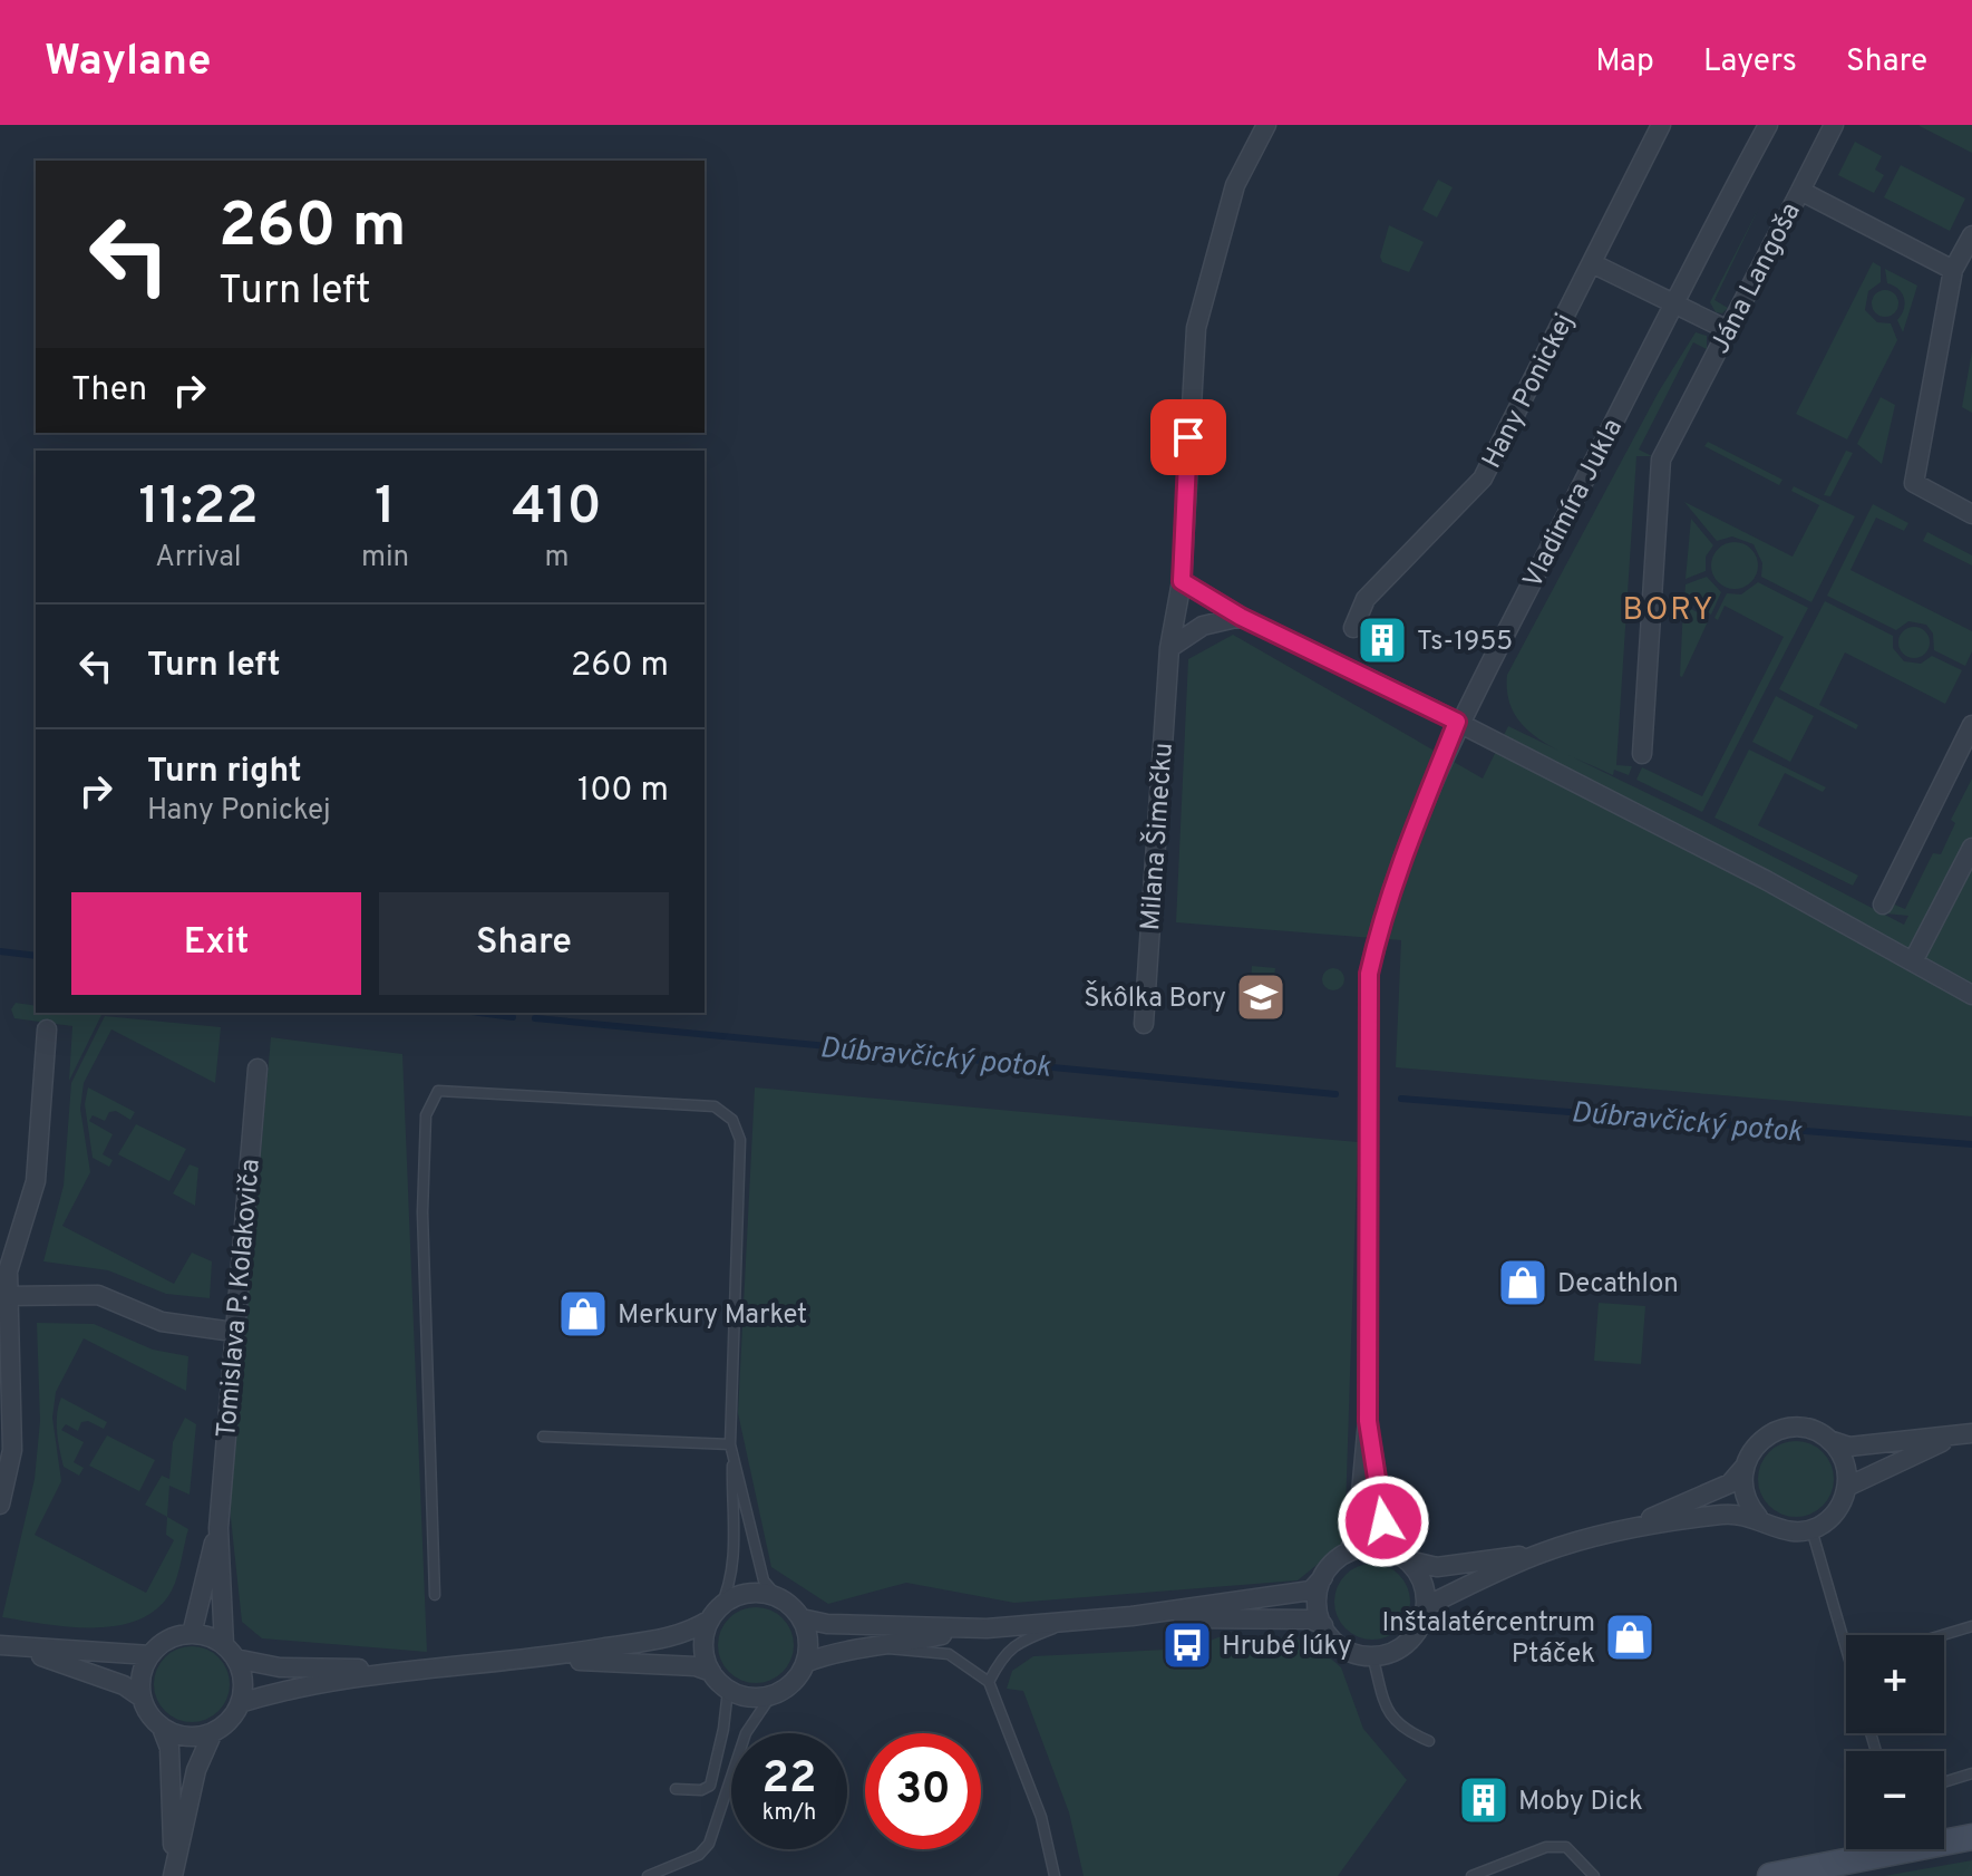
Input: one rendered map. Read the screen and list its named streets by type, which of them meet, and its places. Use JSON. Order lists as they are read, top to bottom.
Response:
{
  "streets": {
    "street": [
      "Jána Langoša",
      "Hany Ponickej",
      "Vladimíra Jukla",
      "Milana Šimečku",
      "Tomislava P. Kolakoviča"
    ]
  },
  "districts": ["BORY"],
  "water": ["Dúbravčický potok"],
  "places": {
    "building": ["Ts-1955", "Moby Dick"],
    "school or university": ["Škôlka Bory"],
    "shop": ["Decathlon", "Merkury Market", "Inštalatércentrum Ptáček"],
    "bus stop": ["Hrubé lúky"]
  },
  "page": {
    "header": "Waylane",
    "nav": ["Map", "Layers", "Share"],
    "turn": ["260 m", "Turn left"],
    "then": "Then",
    "eta": [
      "11:22",
      "Arrival",
      "1",
      "min",
      "410",
      "m"
    ],
    "list": [
      {
        "name": "Turn left",
        "value": "260 m"
      },
      {
        "name": "Turn right",
        "note": "Hany Ponickej",
        "value": "100 m"
      }
    ],
    "buttons": ["Exit", "Share"],
    "map_buttons": ["+", "−"],
    "speed": "22 km/h",
    "limit": "30"
  }
}
